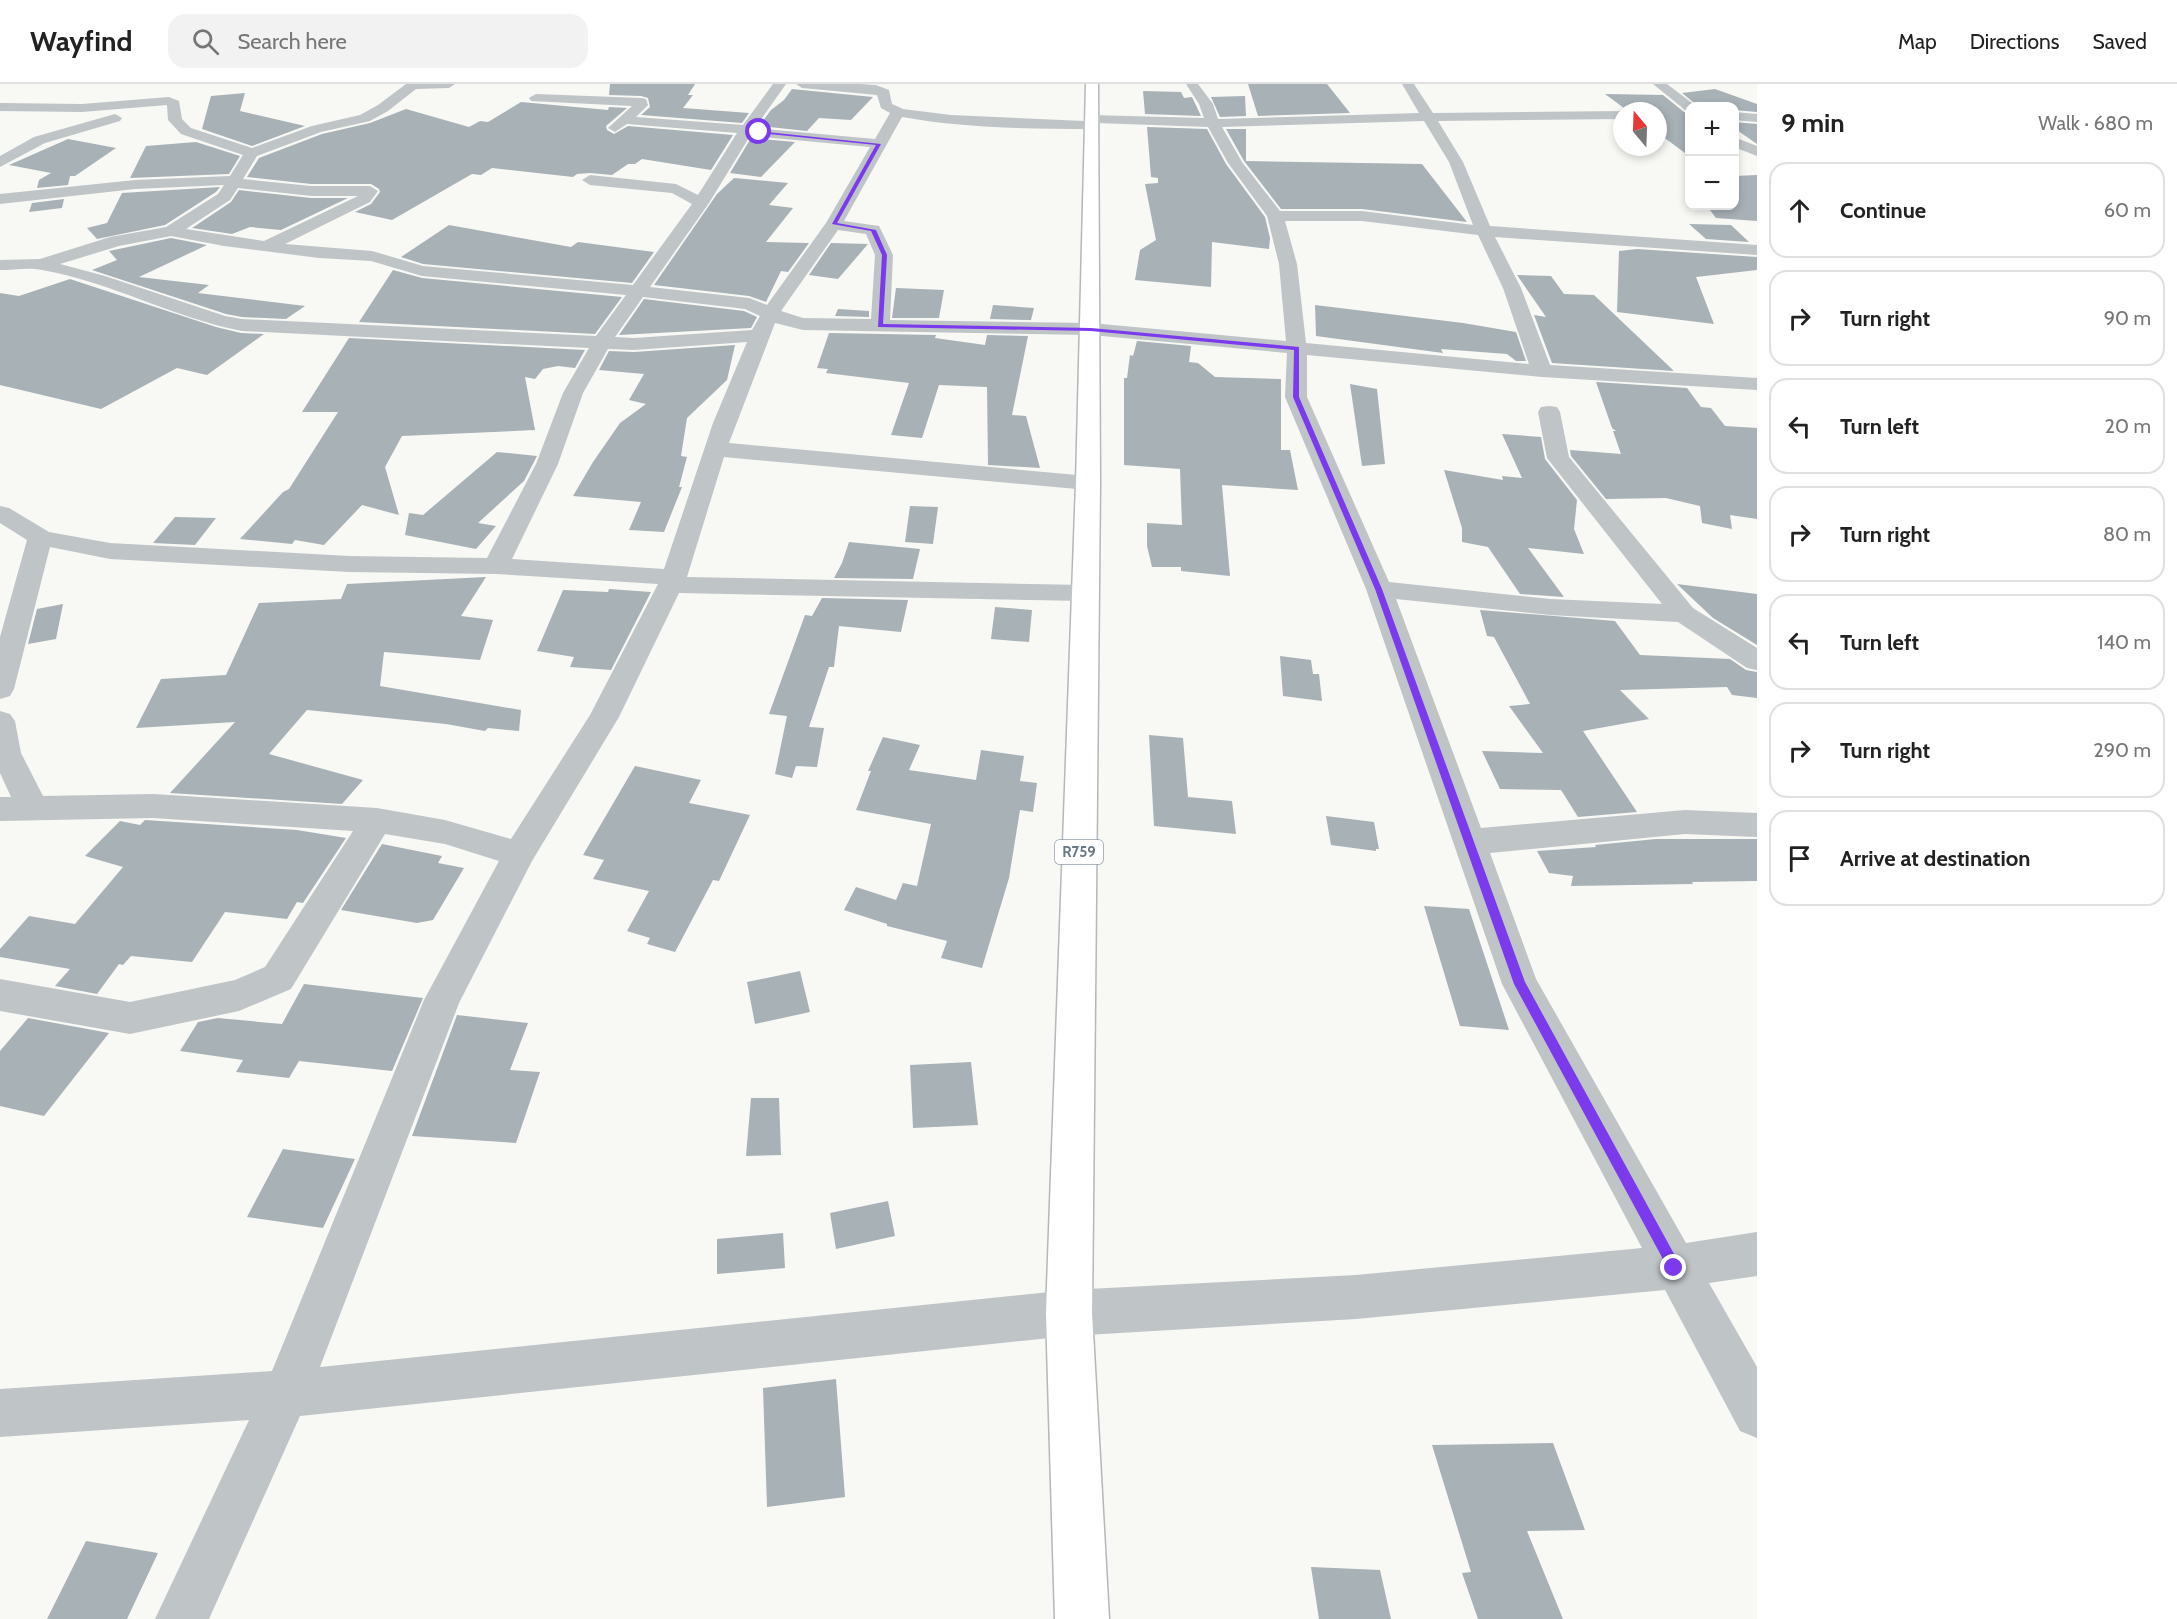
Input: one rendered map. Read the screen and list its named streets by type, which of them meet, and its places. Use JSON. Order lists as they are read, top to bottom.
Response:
{
  "streets": {
    "main road": ["R759"]
  },
  "north": "top",
  "page": {
    "header": "Wayfind",
    "search": "Search here",
    "nav": ["Map", "Directions", "Saved"],
    "heading": ["9 min", "Walk · 680 m"],
    "map_buttons": ["+", "−"],
    "list": [
      ["Continue", "60 m"],
      ["Turn right", "90 m"],
      ["Turn left", "20 m"],
      ["Turn right", "80 m"],
      ["Turn left", "140 m"],
      ["Turn right", "290 m"],
      "Arrive at destination"
    ]
  }
}
